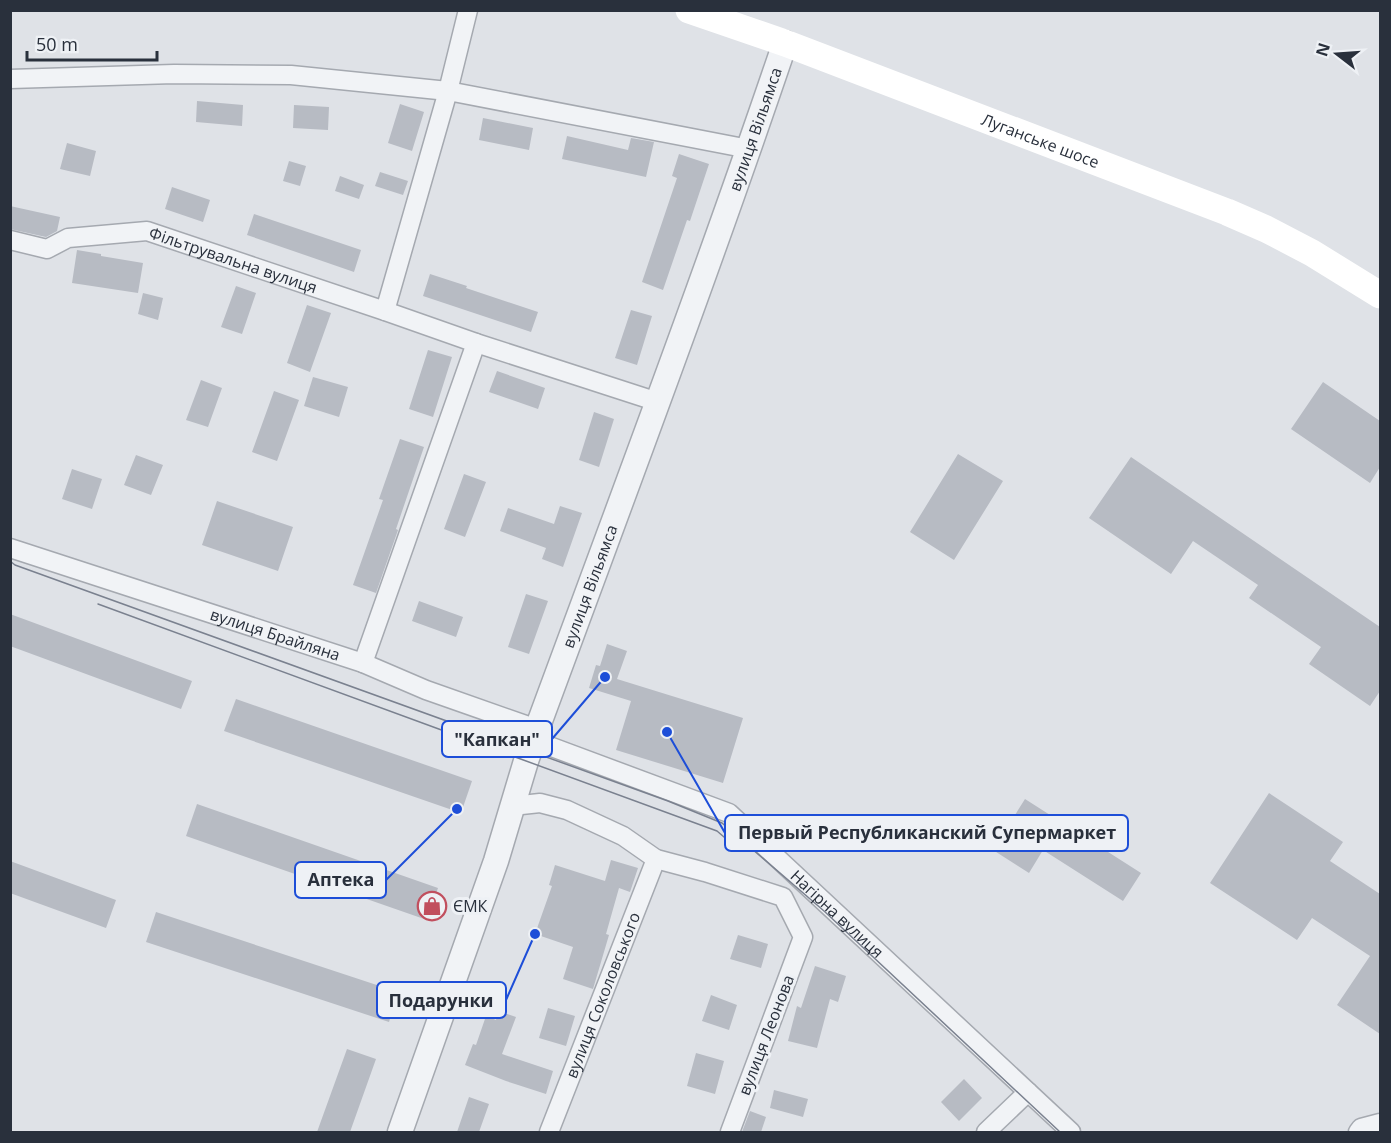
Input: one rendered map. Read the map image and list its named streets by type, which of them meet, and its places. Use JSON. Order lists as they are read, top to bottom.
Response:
{
  "streets": {
    "main road": ["Луганське шосе"],
    "street": [
      "вулиця Вільямса",
      "Фільтрувальна вулиця",
      "вулиця Брайляна",
      "Нагірна вулиця",
      "вулиця Соколовського",
      "вулиця Леонова"
    ]
  },
  "crossings": [
    ["вулиця Вільямса", "Луганське шосе"],
    ["вулиця Вільямса", "Фільтрувальна вулиця"],
    ["вулиця Вільямса", "вулиця Брайляна"],
    ["вулиця Вільямса", "Нагірна вулиця"],
    ["вулиця Брайляна", "Нагірна вулиця"],
    ["вулиця Соколовського", "вулиця Леонова"]
  ],
  "places": {
    "other": [
      "\"Капкан\"",
      "Первый Республиканский Супермаркет",
      "Аптека",
      "Подарунки"
    ],
    "shop": ["ЄМК"]
  },
  "scale_bar": "50 m",
  "north": "left"
}
